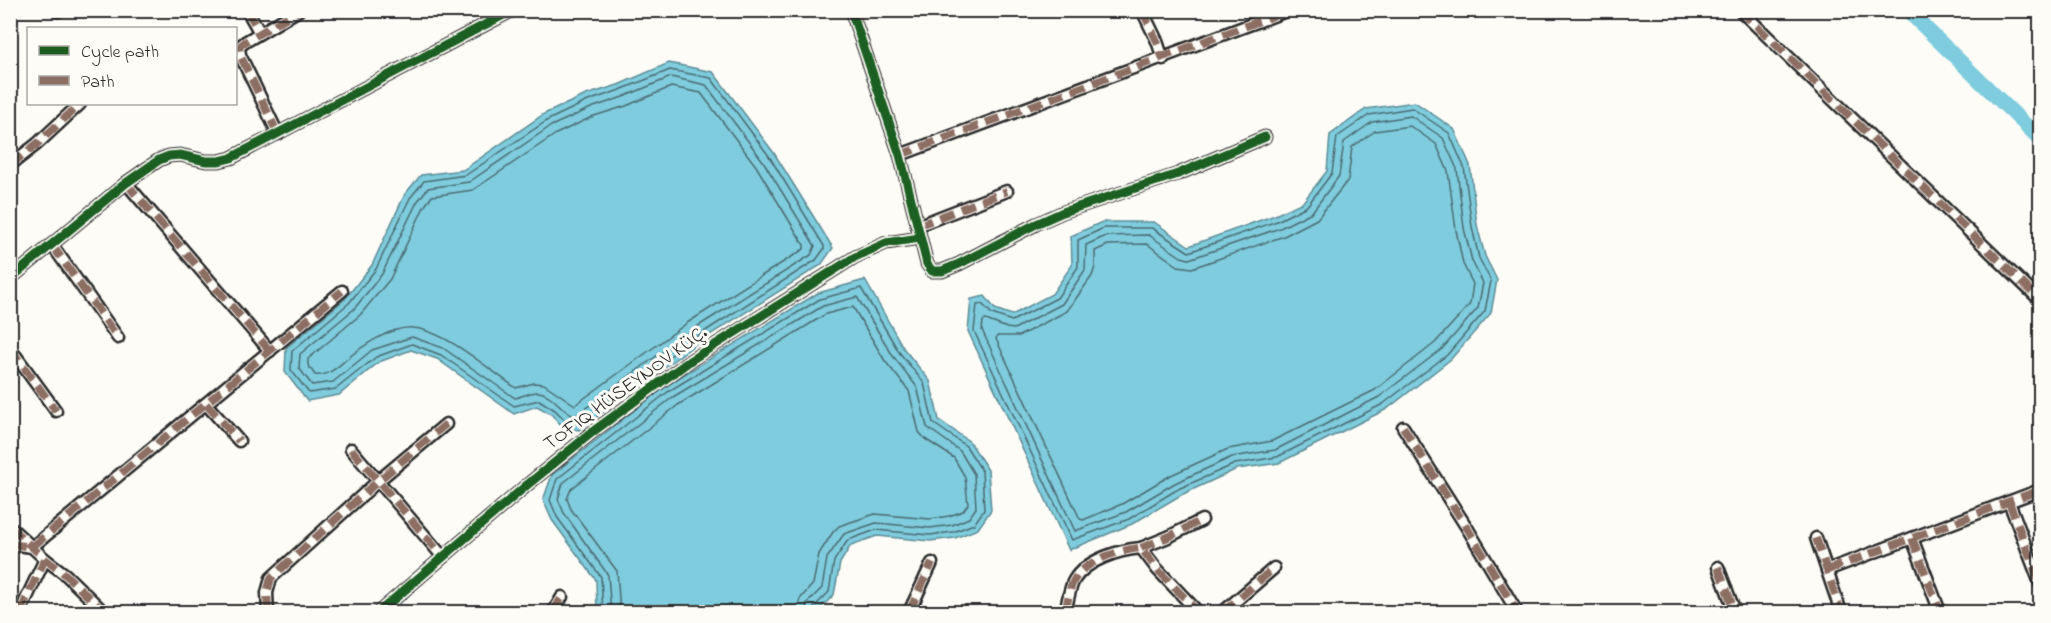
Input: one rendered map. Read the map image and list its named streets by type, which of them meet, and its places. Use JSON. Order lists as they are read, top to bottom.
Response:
{
  "streets": {
    "street": ["TOFIQ HÜSEYNOV KÜÇ."]
  },
  "legend": ["Cycle path", "Path"]
}
